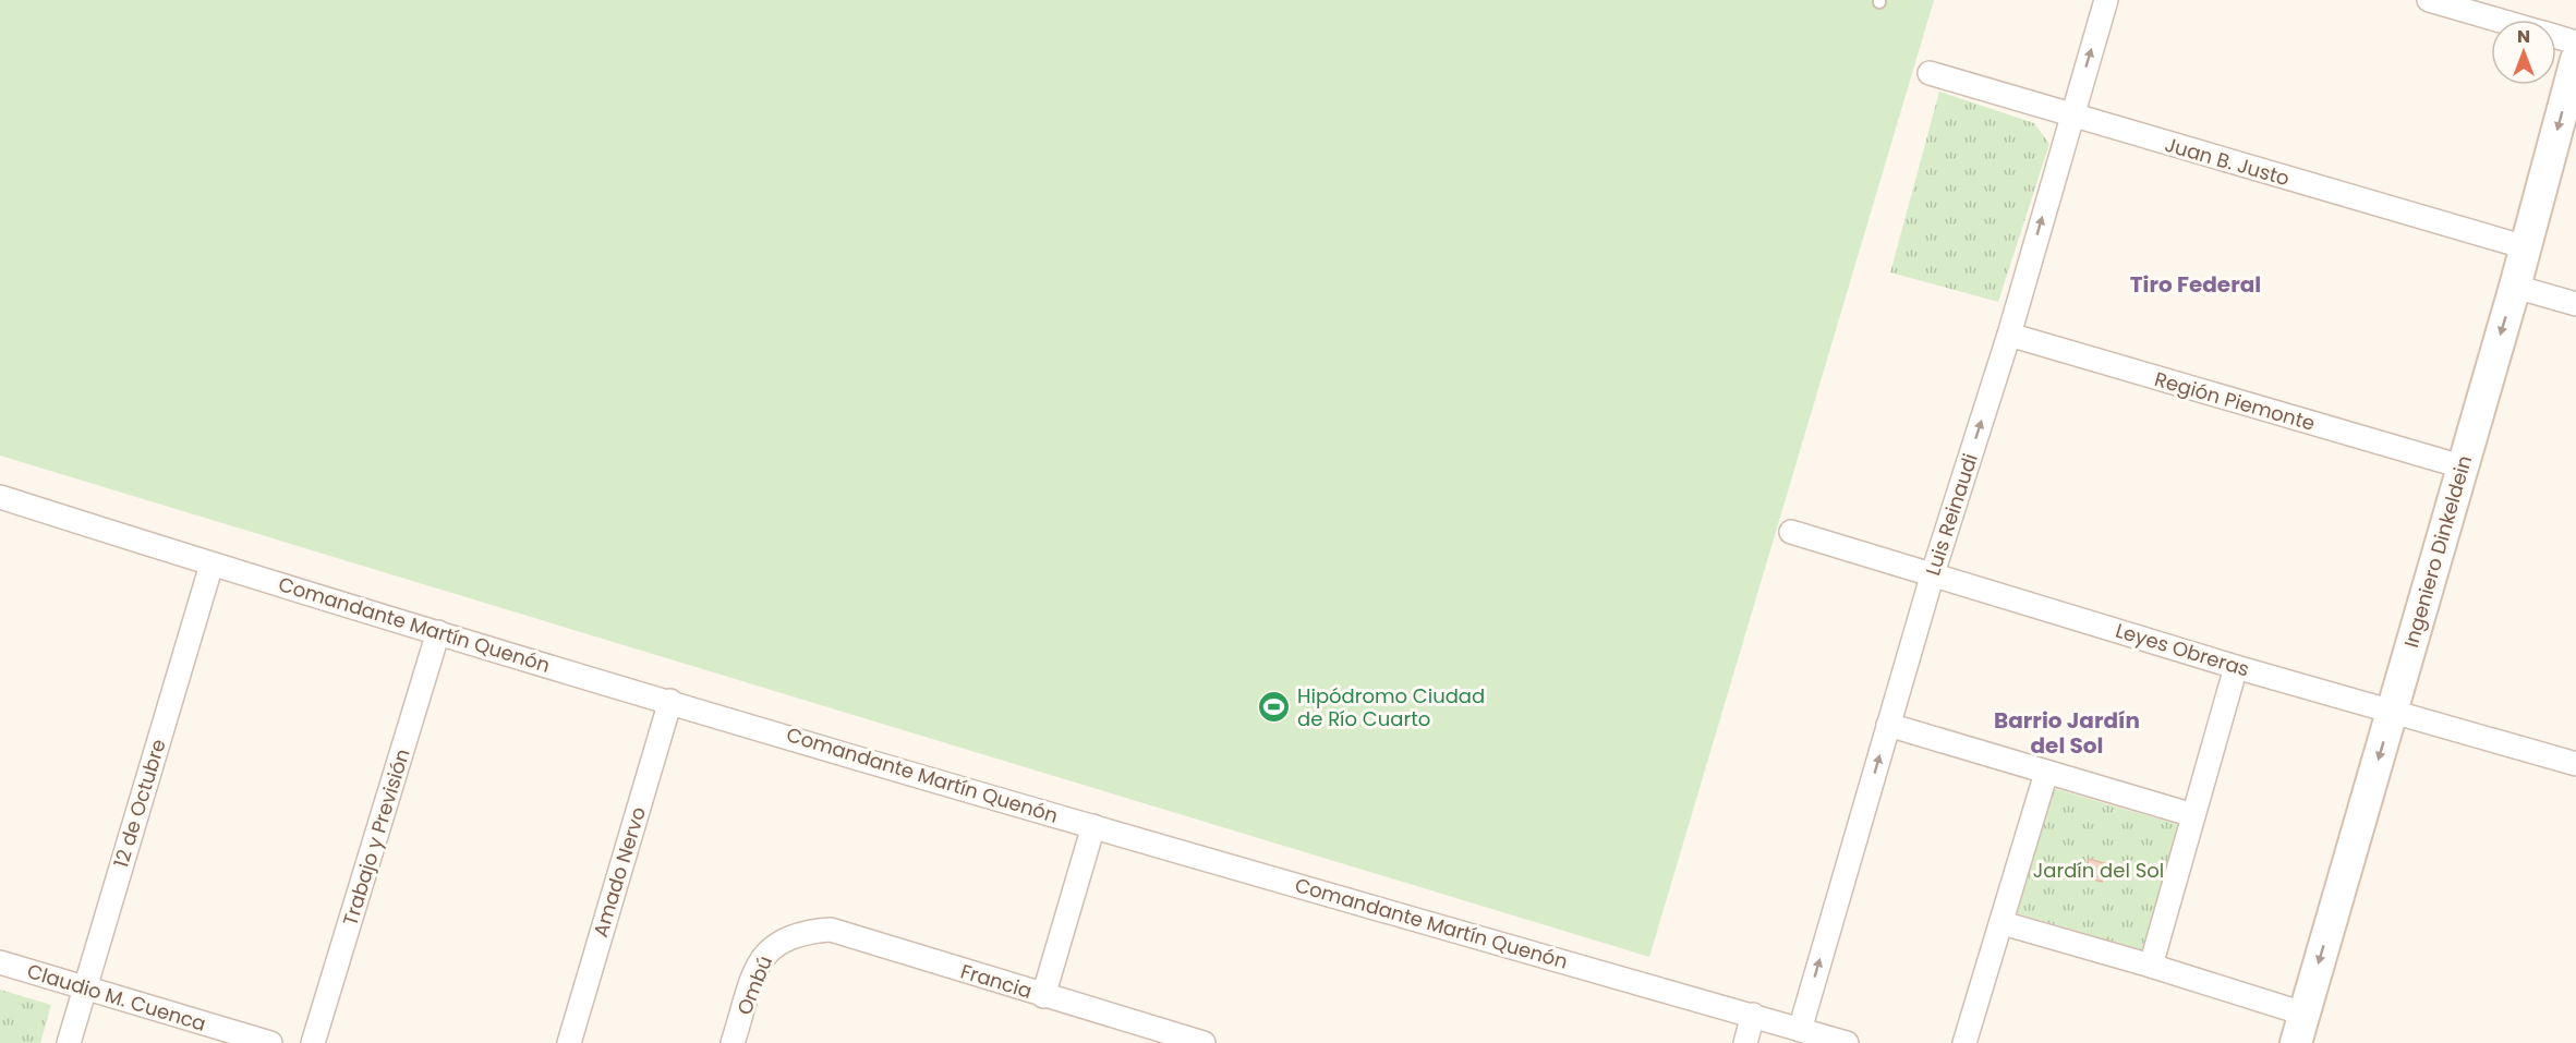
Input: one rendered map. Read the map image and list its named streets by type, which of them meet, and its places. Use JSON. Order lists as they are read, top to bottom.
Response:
{
  "streets": {
    "main road": ["Ingeniero Dinkeldein"],
    "street": [
      "Juan B. Justo",
      "Región Piemonte",
      "Luis Reinaudi",
      "Comandante Martín Quenón",
      "Leyes Obreras",
      "12 de Octubre",
      "Trabajo y Previsión",
      "Amado Nervo",
      "Francia",
      "Ombú",
      "Claudio M. Cuenca"
    ]
  },
  "crossings": [
    ["Juan B. Justo", "Luis Reinaudi"],
    ["Juan B. Justo", "Ingeniero Dinkeldein"],
    ["Región Piemonte", "Luis Reinaudi"],
    ["Región Piemonte", "Ingeniero Dinkeldein"],
    ["Luis Reinaudi", "Comandante Martín Quenón"],
    ["Luis Reinaudi", "Leyes Obreras"],
    ["Ingeniero Dinkeldein", "Leyes Obreras"],
    ["Comandante Martín Quenón", "12 de Octubre"],
    ["Comandante Martín Quenón", "Trabajo y Previsión"],
    ["Comandante Martín Quenón", "Amado Nervo"],
    ["12 de Octubre", "Claudio M. Cuenca"],
    ["Francia", "Ombú"]
  ],
  "one_way": ["Ingeniero Dinkeldein"],
  "districts": ["Tiro Federal", "Barrio Jardín del Sol"],
  "parks": ["Jardín del Sol"],
  "places": {
    "sports": ["Hipódromo Ciudad de Río Cuarto"]
  },
  "north": "top"
}
